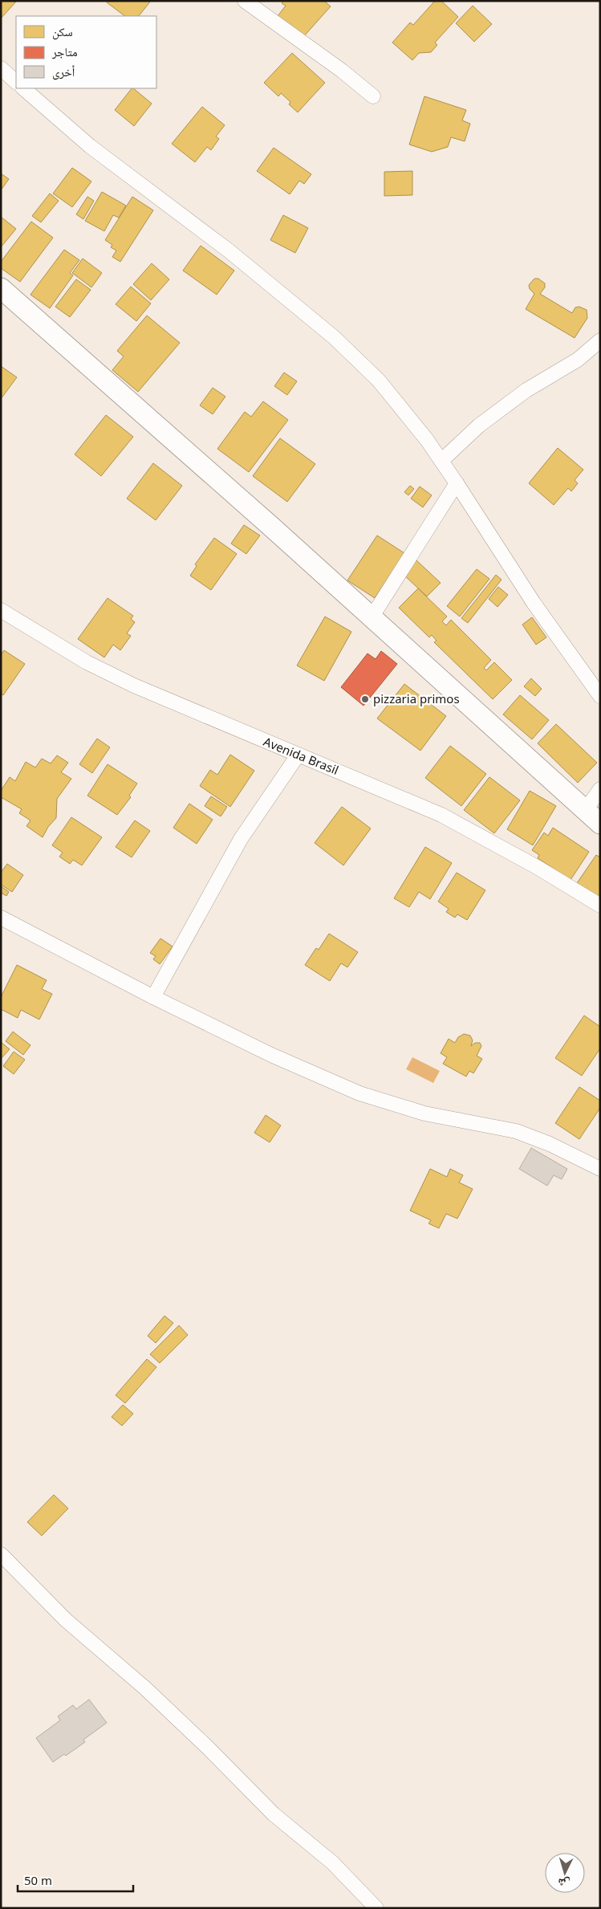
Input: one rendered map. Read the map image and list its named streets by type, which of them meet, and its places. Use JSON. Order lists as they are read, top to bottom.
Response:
{
  "streets": {
    "street": ["Avenida Brasil"]
  },
  "places": ["pizzaria primos"],
  "legend": ["سكن", "متاجر", "أخرى"],
  "scale_bar": "50 m",
  "north": "bottom"
}
